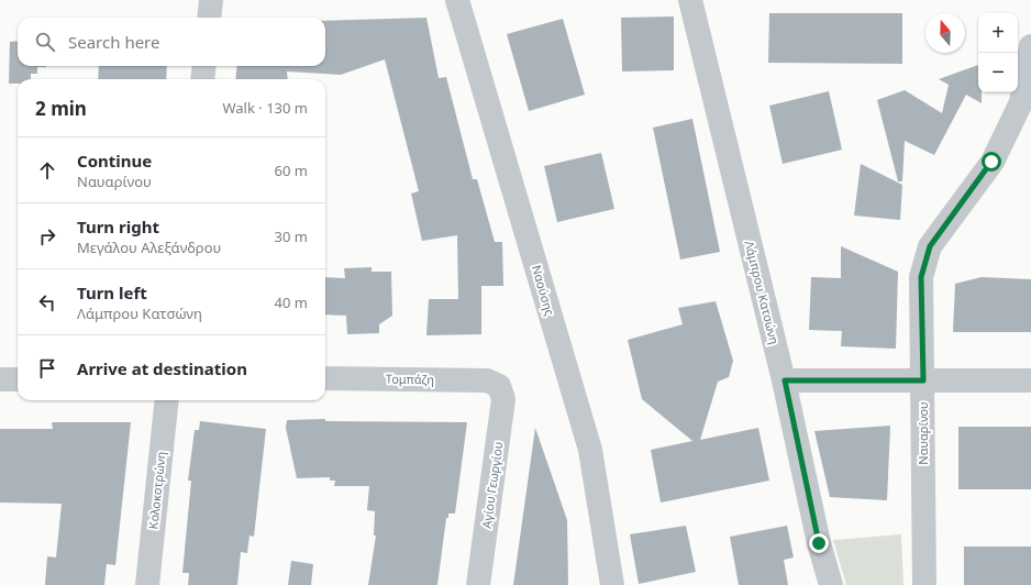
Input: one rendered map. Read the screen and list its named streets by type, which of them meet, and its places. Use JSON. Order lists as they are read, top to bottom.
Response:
{
  "streets": {
    "street": [
      "Ναούσης",
      "Λάμπρου Κατσώνη",
      "Τομπάζη",
      "Ναυαρίνου",
      "Αγίου Γεωργίου",
      "Κολοκοτρώνη"
    ]
  },
  "crossings": [
    ["Τομπάζη", "Αγίου Γεωργίου"]
  ],
  "north": "top",
  "page": {
    "map_buttons": ["+", "−"],
    "search": "Search here",
    "heading": ["2 min", "Walk · 130 m"],
    "list": [
      ["Continue", "Ναυαρίνου", "60 m"],
      ["Turn right", "Μεγάλου Αλεξάνδρου", "30 m"],
      ["Turn left", "Λάμπρου Κατσώνη", "40 m"],
      "Arrive at destination"
    ]
  }
}
